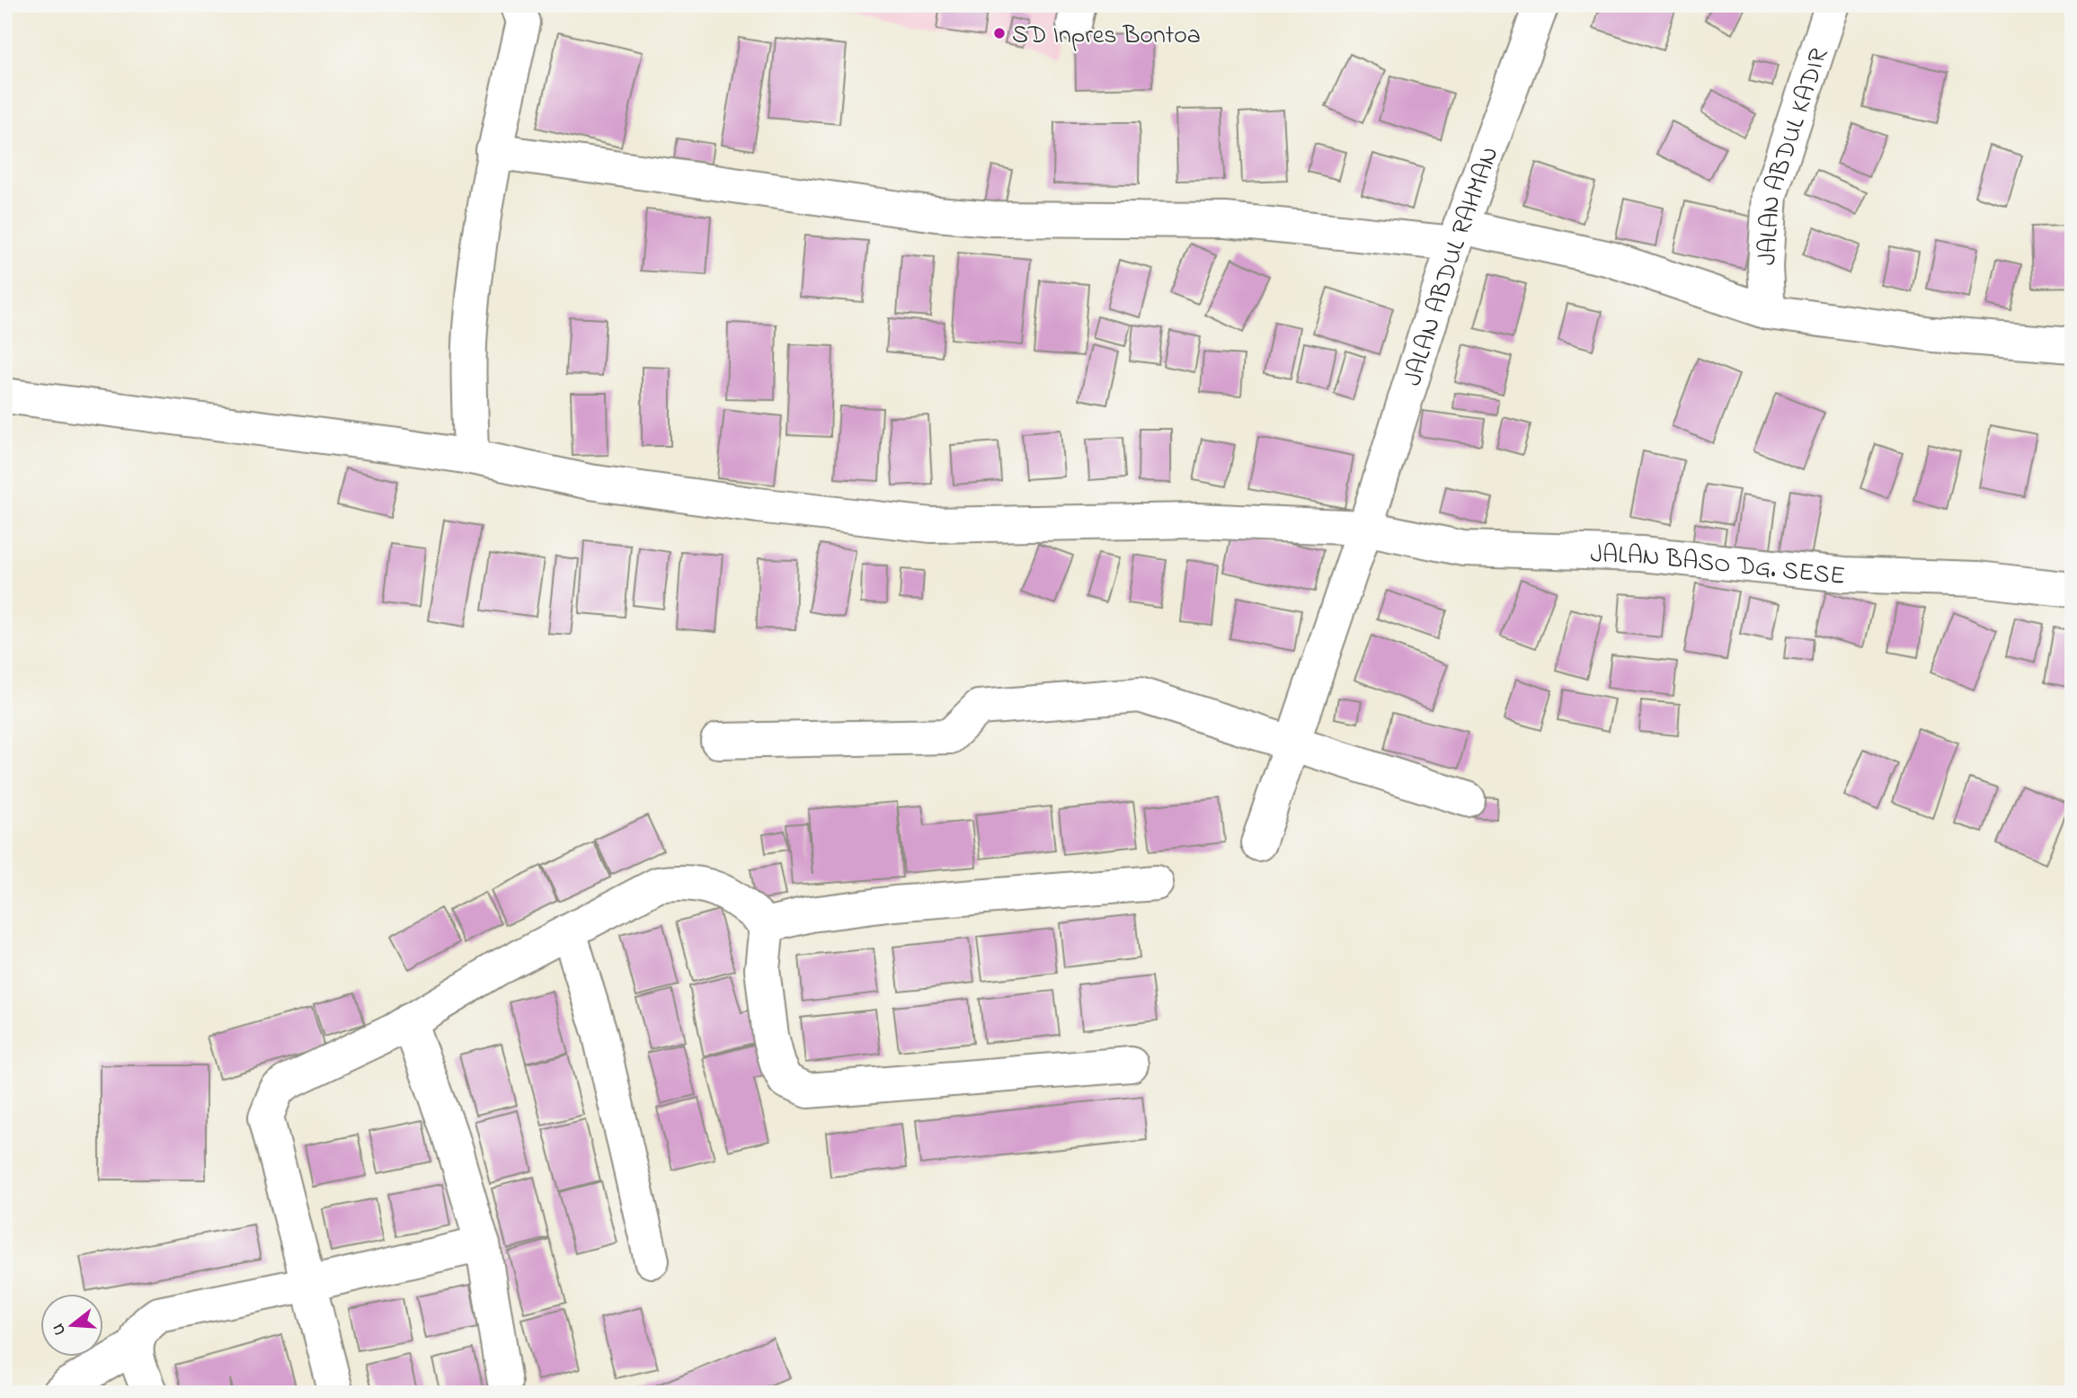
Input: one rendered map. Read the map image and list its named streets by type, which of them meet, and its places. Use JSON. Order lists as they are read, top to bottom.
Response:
{
  "streets": {
    "street": ["JALAN ABDUL KADIR", "JALAN ABDUL RAHMAN", "JALAN BASO DG. SESE"]
  },
  "crossings": [
    ["JALAN ABDUL RAHMAN", "JALAN BASO DG. SESE"]
  ],
  "places": ["SD Inpres Bontoa"],
  "north": "left"
}
